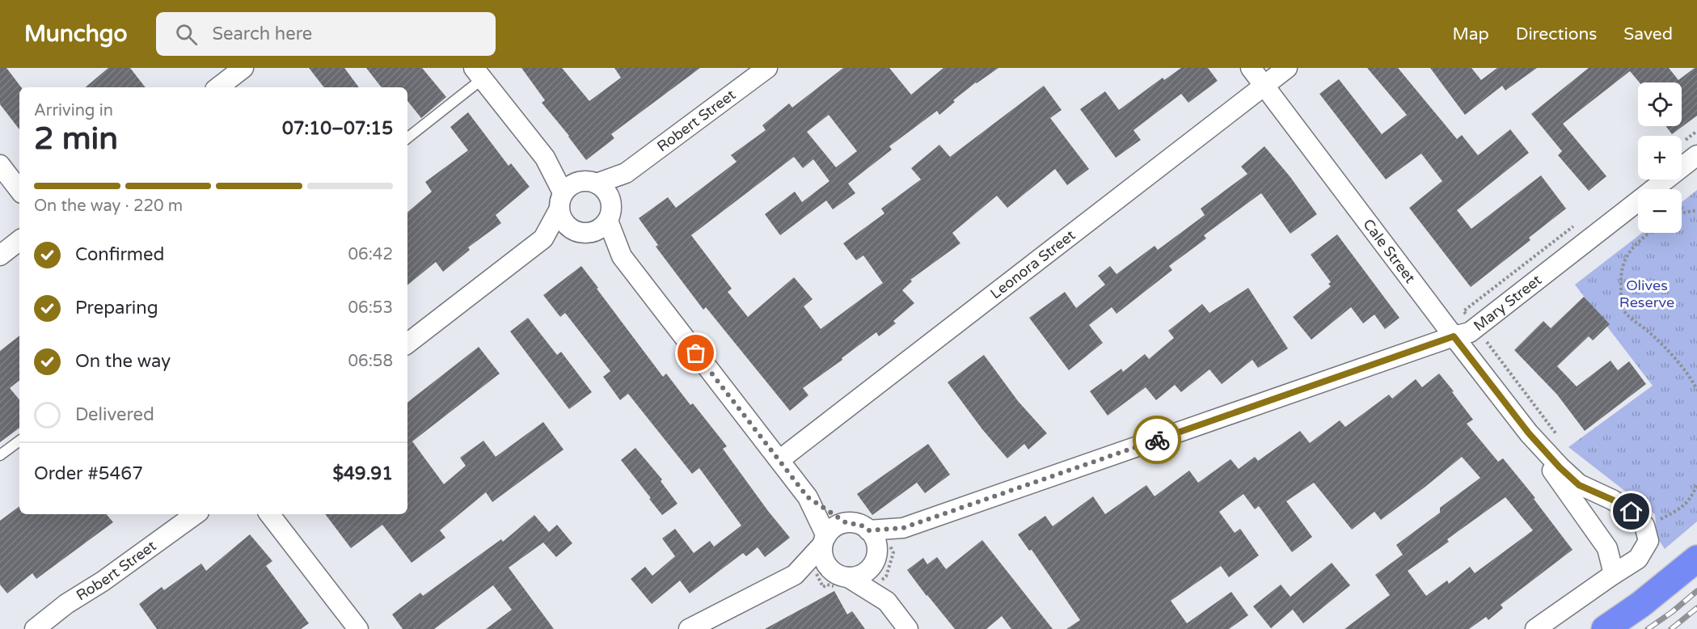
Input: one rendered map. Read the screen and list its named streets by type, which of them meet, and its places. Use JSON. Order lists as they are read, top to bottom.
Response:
{
  "streets": {
    "street": [
      "Robert Street",
      "Cale Street",
      "Leonora Street",
      "Mary Street"
    ]
  },
  "crossings": [
    ["Cale Street", "Leonora Street"],
    ["Cale Street", "Mary Street"]
  ],
  "parks": ["Olives Reserve"],
  "page": {
    "header": "Munchgo",
    "search": "Search here",
    "nav": ["Map", "Directions", "Saved"],
    "map_buttons": ["+", "−"],
    "heading": ["2 min", "Arriving in", "07:10–07:15"],
    "panel": ["Order #5467", "$49.91"],
    "bar": "On the way · 220 m",
    "list": [
      ["Confirmed", "06:42"],
      ["Preparing", "06:53"],
      ["On the way", "06:58"],
      "Delivered"
    ]
  }
}
